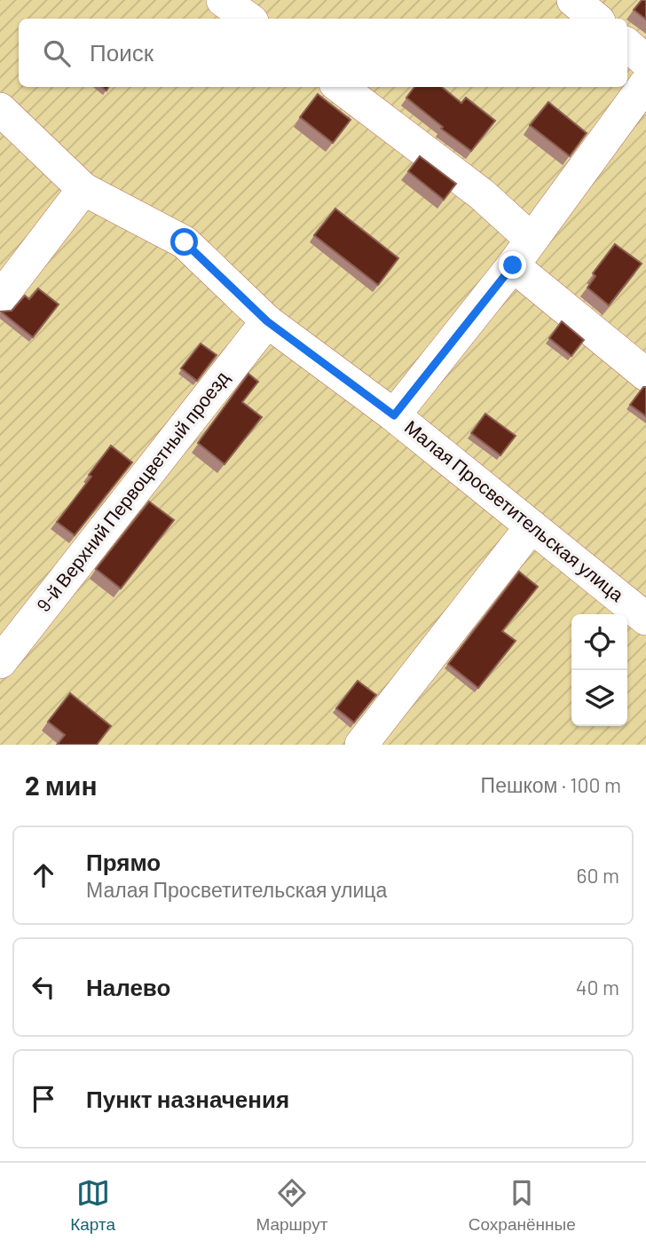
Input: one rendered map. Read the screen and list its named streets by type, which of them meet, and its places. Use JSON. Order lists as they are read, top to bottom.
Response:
{
  "streets": {
    "lane": ["9-й Верхний Первоцветный проезд", "Малая Просветительская улица"]
  },
  "crossings": [
    ["9-й Верхний Первоцветный проезд", "Малая Просветительская улица"]
  ],
  "page": {
    "search": "Поиск",
    "heading": ["2 мин", "Пешком · 100 m"],
    "list": [
      ["Прямо", "Малая Просветительская улица", "60 m"],
      ["Налево", "40 m"],
      "Пункт назначения"
    ],
    "nav": ["Карта", "Маршрут", "Сохранённые"]
  }
}
